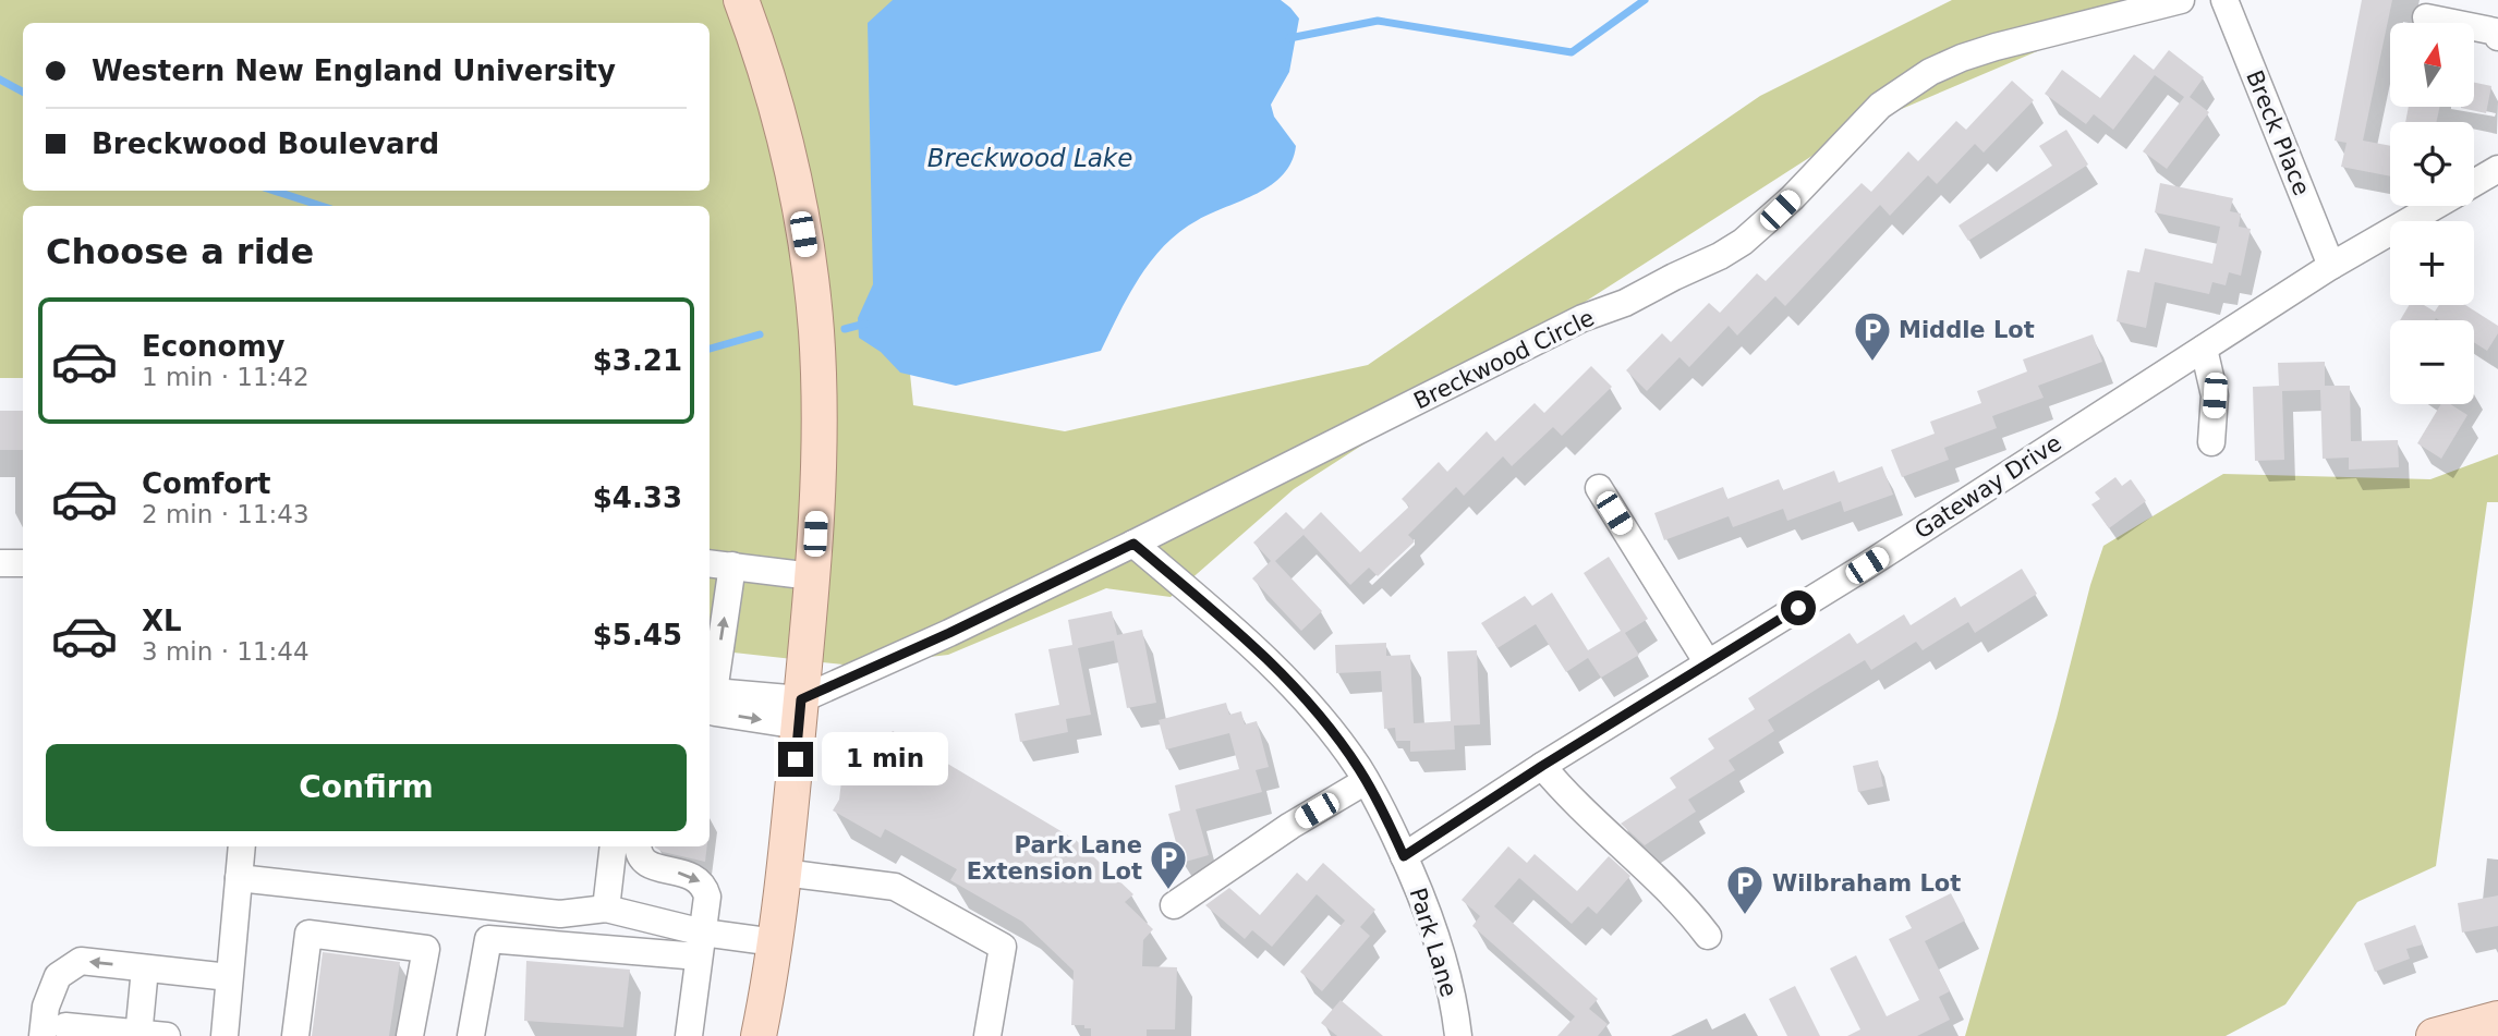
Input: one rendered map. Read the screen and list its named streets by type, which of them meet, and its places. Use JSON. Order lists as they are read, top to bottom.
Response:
{
  "streets": {
    "street": [
      "Breck Place",
      "Breckwood Circle",
      "Gateway Drive",
      "Park Lane"
    ]
  },
  "crossings": [
    ["Breck Place", "Gateway Drive"],
    ["Breckwood Circle", "Park Lane"],
    ["Gateway Drive", "Park Lane"]
  ],
  "water": ["Breckwood Lake"],
  "places": {
    "parking": ["Middle Lot", "Park Lane Extension Lot", "Wilbraham Lot"]
  },
  "north": "top",
  "page": {
    "map_buttons": ["+", "−"],
    "banner": ["Western New England University", "Breckwood Boulevard"],
    "heading": "Choose a ride",
    "list": [
      {
        "name": "Economy",
        "note": "1 min · 11:42",
        "value": "$3.21"
      },
      {
        "name": "Comfort",
        "note": "2 min · 11:43",
        "value": "$4.33"
      },
      {
        "name": "XL",
        "note": "3 min · 11:44",
        "value": "$5.45"
      }
    ],
    "buttons": "Confirm",
    "bubble": "1 min"
  }
}
